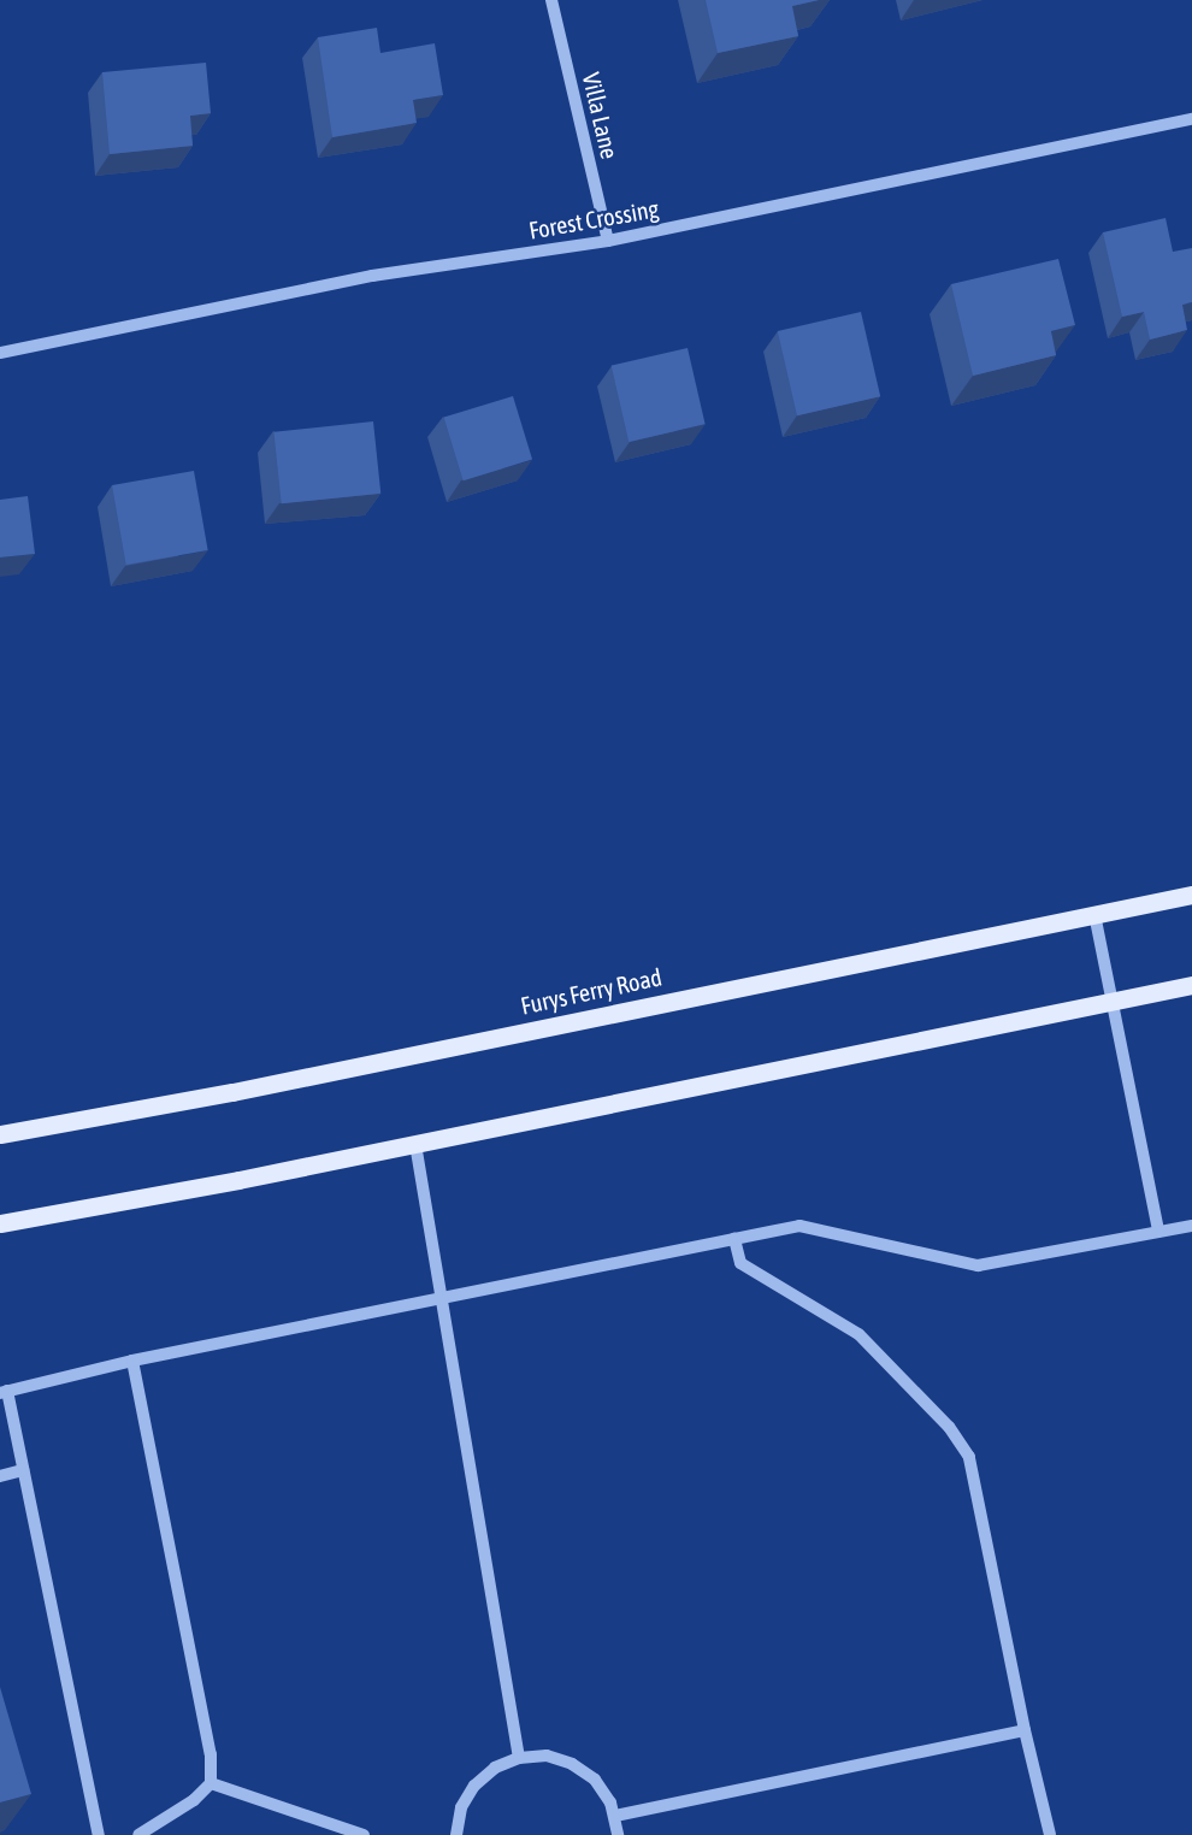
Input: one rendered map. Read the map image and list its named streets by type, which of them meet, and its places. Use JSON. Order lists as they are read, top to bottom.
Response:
{
  "streets": {
    "main road": ["Furys Ferry Road"],
    "street": ["Villa Lane", "Forest Crossing"]
  },
  "crossings": [
    ["Villa Lane", "Forest Crossing"]
  ]
}
